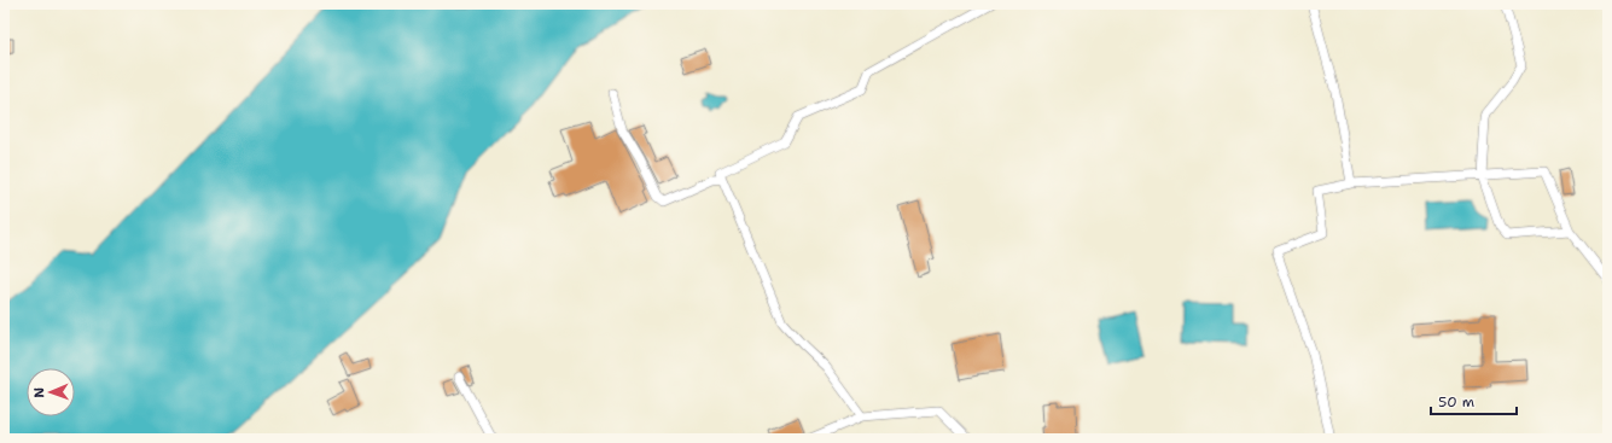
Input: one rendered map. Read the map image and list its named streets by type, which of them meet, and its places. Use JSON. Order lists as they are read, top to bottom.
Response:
{
  "scale_bar": "50 m",
  "north": "left"
}
